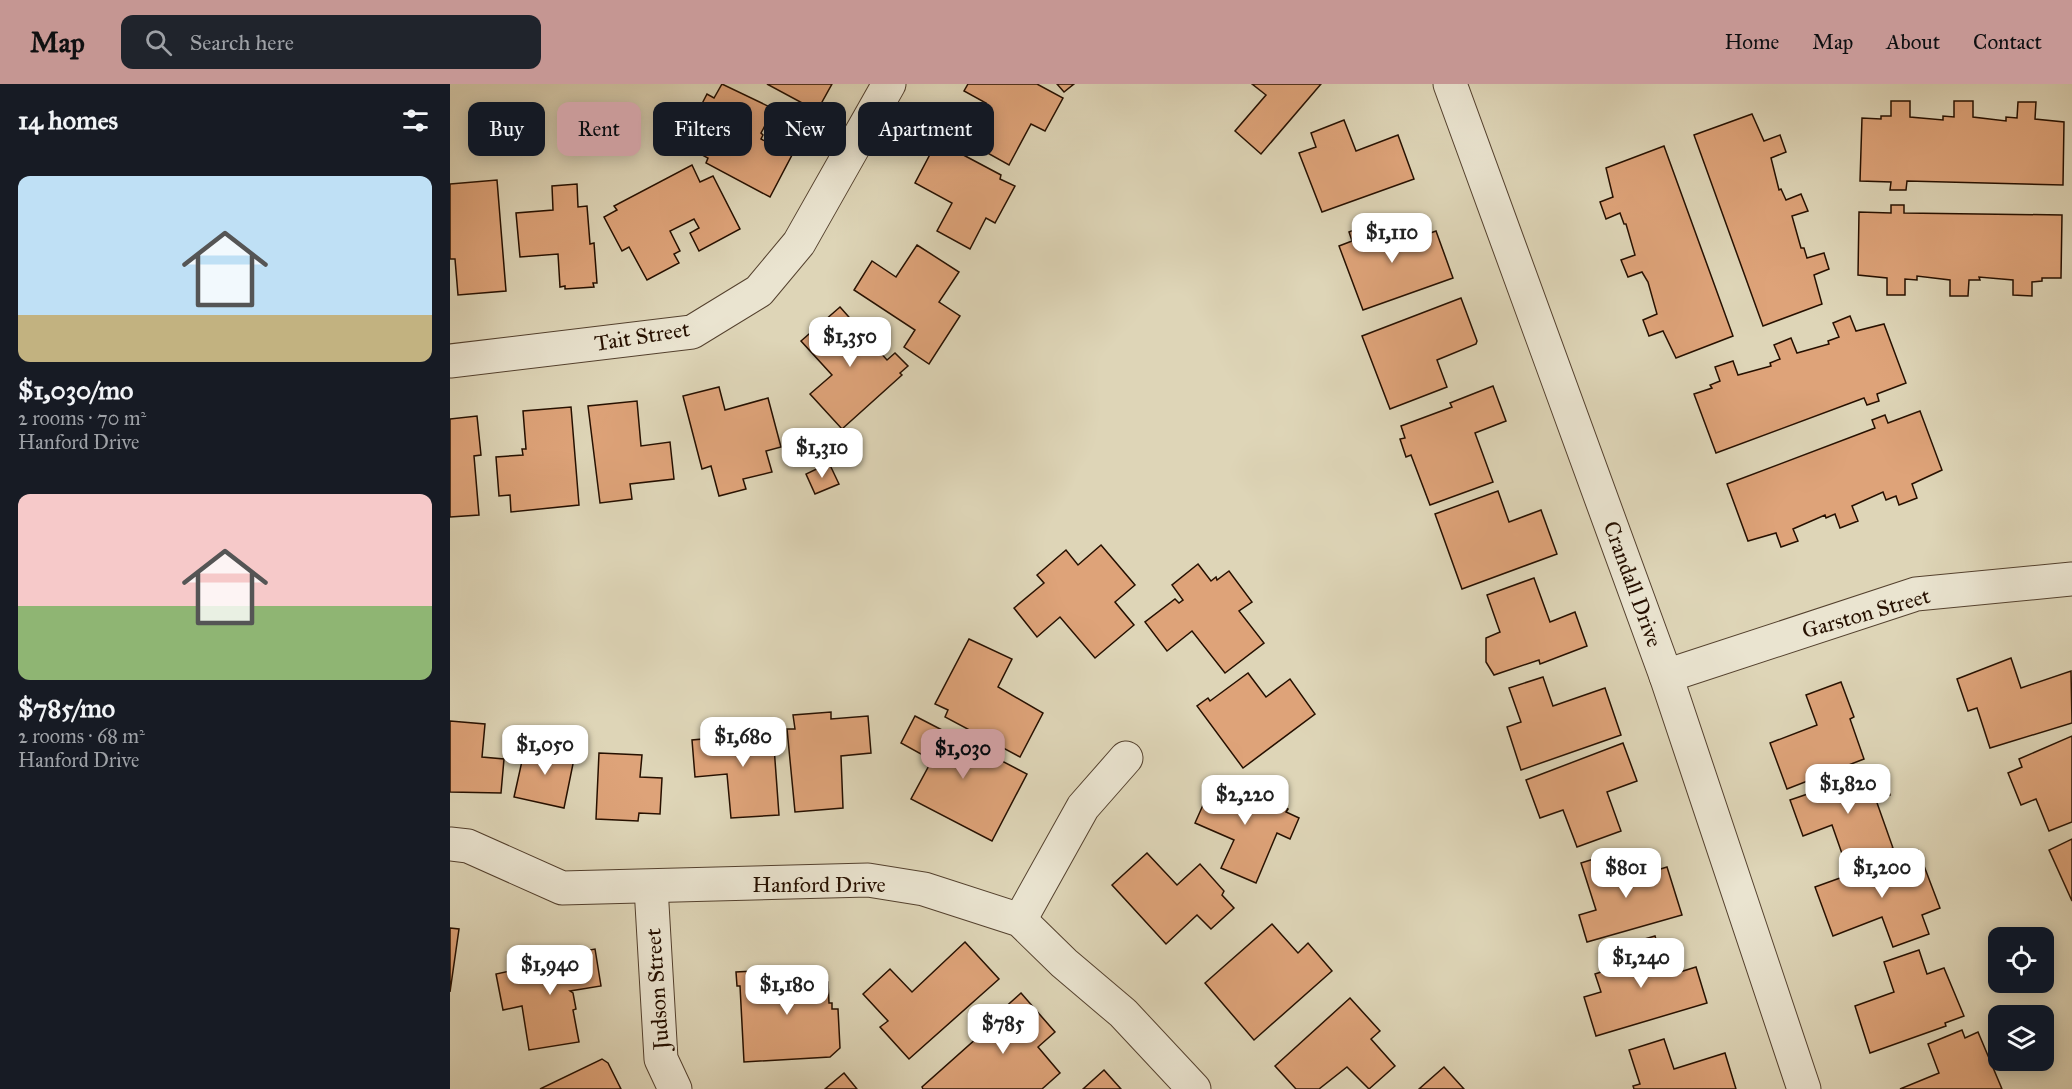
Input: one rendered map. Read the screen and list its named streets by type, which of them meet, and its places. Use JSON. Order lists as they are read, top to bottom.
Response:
{
  "streets": {
    "street": [
      "Tait Street",
      "Crandall Drive",
      "Garston Street",
      "Hanford Drive",
      "Judson Street"
    ]
  },
  "crossings": [
    ["Crandall Drive", "Garston Street"],
    ["Hanford Drive", "Judson Street"]
  ],
  "page": {
    "header": "Map",
    "search": "Search here",
    "nav": [
      "Home",
      "Map",
      "About",
      "Contact"
    ],
    "heading": "14 homes",
    "chip": [
      "Buy",
      "Rent",
      "Filters",
      "New",
      "Apartment"
    ],
    "list": [
      {
        "name": "$1,030/mo",
        "note": "2 rooms · 70 m² · Hanford Drive"
      },
      {
        "name": "$785/mo",
        "note": "2 rooms · 68 m² · Hanford Drive"
      }
    ],
    "price": [
      "$1,110",
      "$1,350",
      "$1,310",
      "$1,680",
      "$1,050",
      "$1,030",
      "$1,820",
      "$2,220",
      "$801",
      "$1,200",
      "$1,240",
      "$1,940",
      "$1,180",
      "$785"
    ]
  }
}
